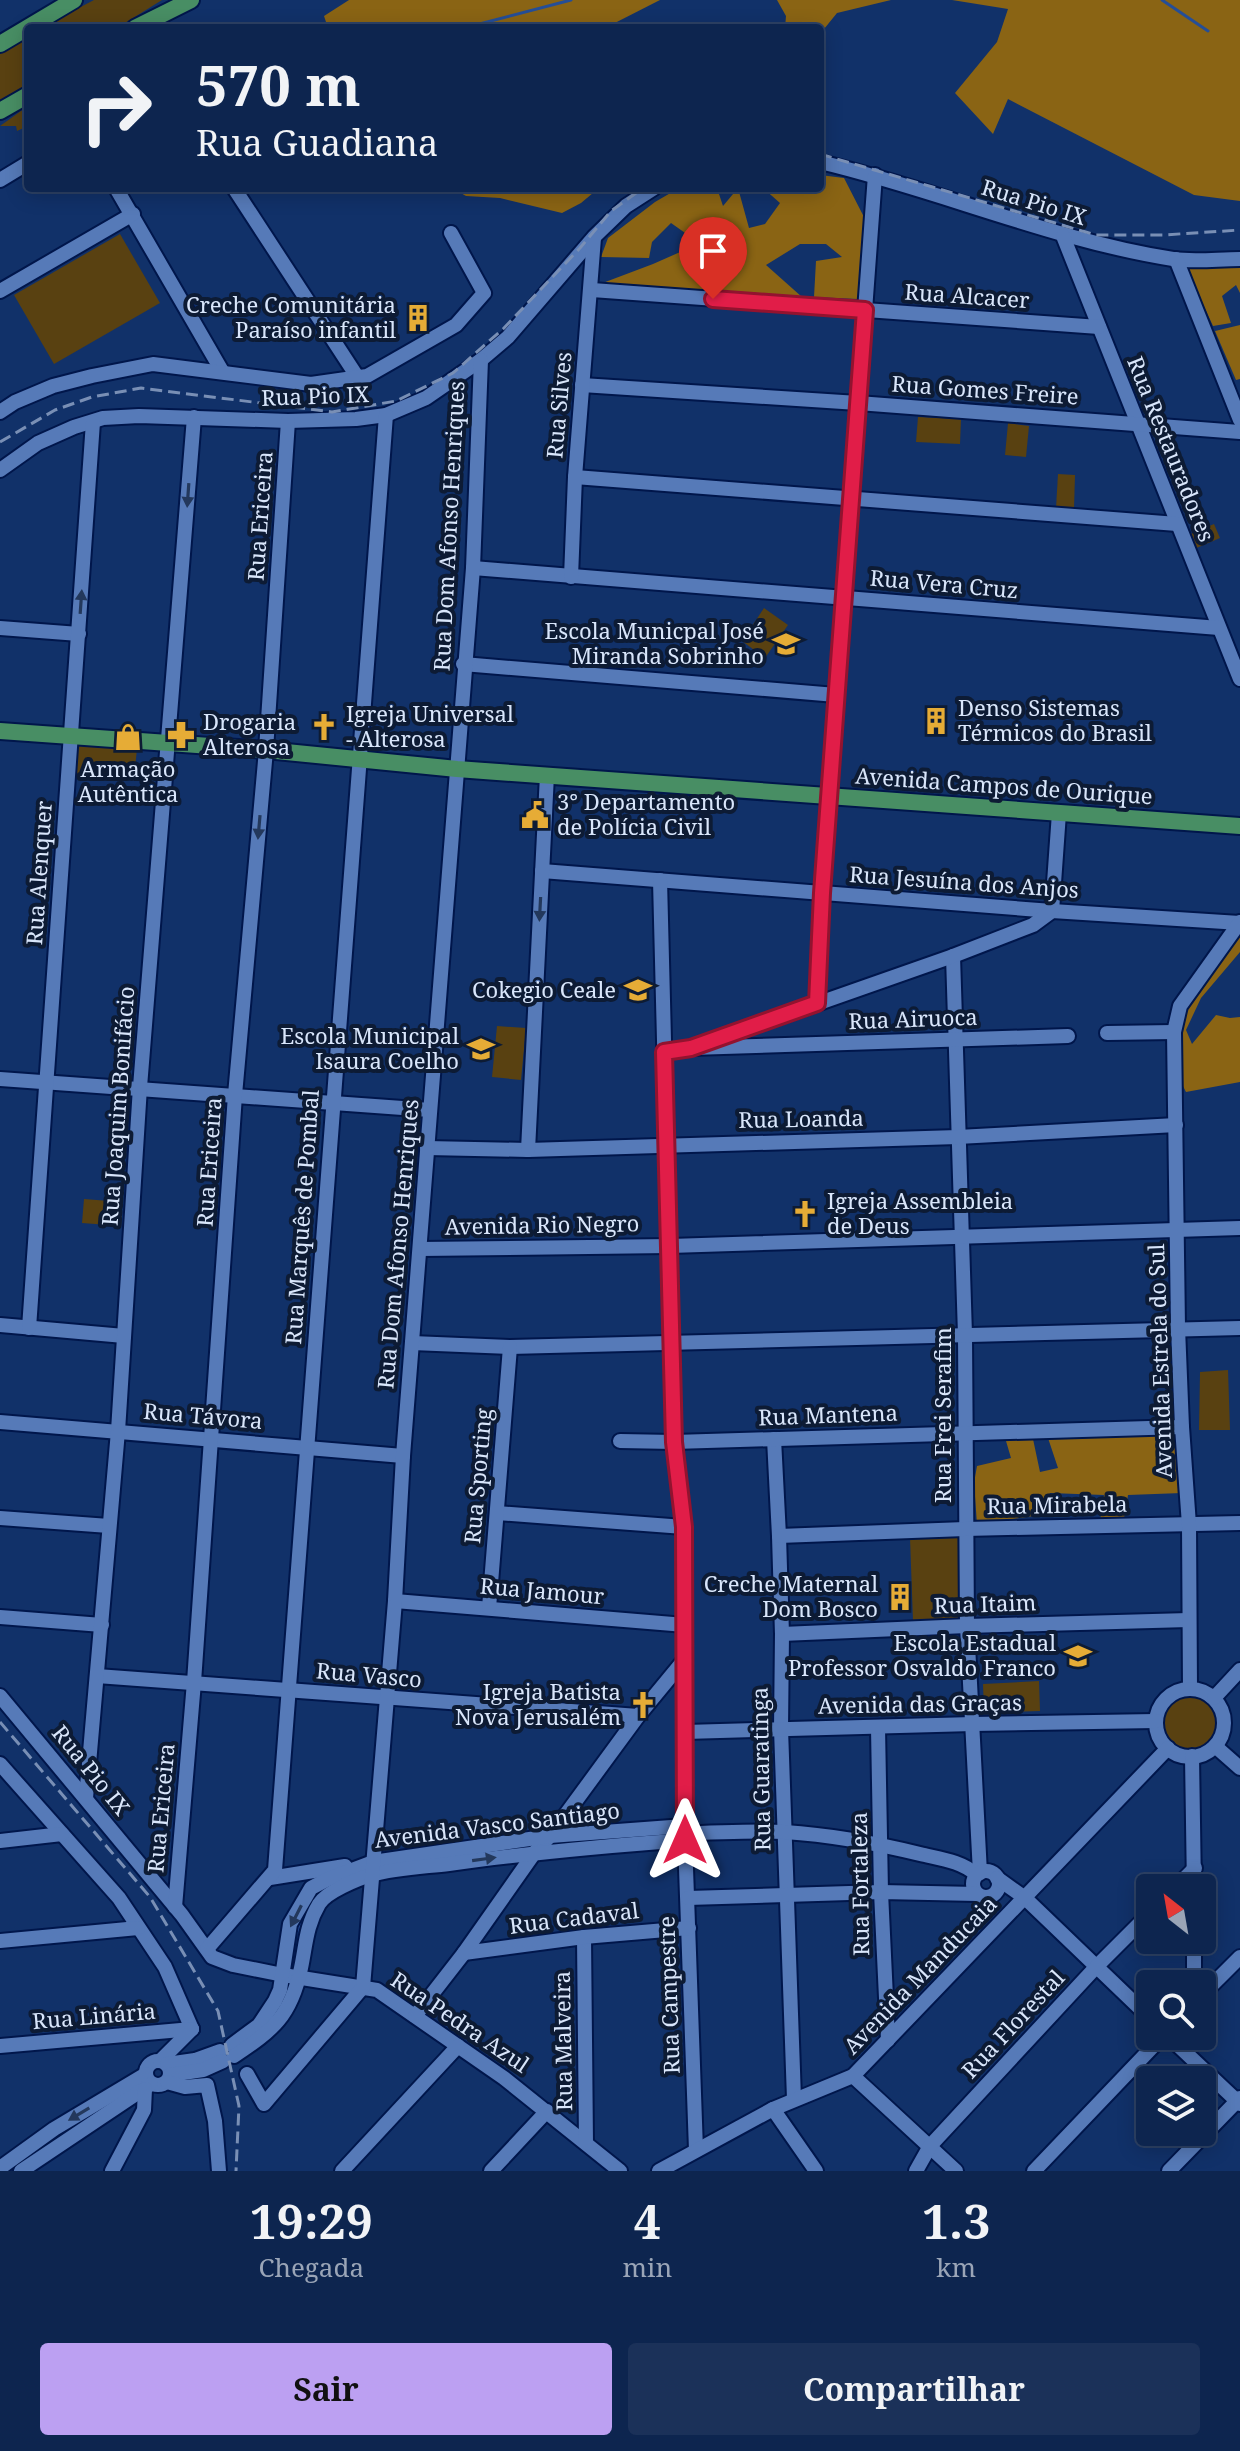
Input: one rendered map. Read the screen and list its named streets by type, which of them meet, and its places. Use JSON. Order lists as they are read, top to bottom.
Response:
{
  "streets": {
    "main road": ["Avenida Campos de Ourique"],
    "street": [
      "Rua Pio IX",
      "Rua Alcacer",
      "Rua Gomes Freire",
      "Rua Silves",
      "Rua Restauradores",
      "Rua Ericeira",
      "Rua Dom Afonso Henriques",
      "Rua Vera Cruz",
      "Rua Alenquer",
      "Rua Jesuína dos Anjos",
      "Rua Airuoca",
      "Rua Joaquim Bonifácio",
      "Rua Loanda",
      "Rua Marquês de Pombal",
      "Avenida Rio Negro",
      "Avenida Estrela do Sul",
      "Rua Mantena",
      "Rua Frei Serafim",
      "Rua Távora",
      "Rua Sporting",
      "Rua Mirabela",
      "Rua Jamour",
      "Rua Itaim",
      "Rua Vasco",
      "Avenida das Graças",
      "Rua Guaratinga",
      "Avenida Vasco Santiago",
      "Rua Fortaleza",
      "Rua Cadaval",
      "Avenida Manducaia",
      "Rua Campestre",
      "Rua Linária",
      "Rua Pedra Azul",
      "Rua Florestal",
      "Rua Malveira"
    ]
  },
  "crossings": [
    ["Rua Pio IX", "Rua Silves"],
    ["Rua Pio IX", "Rua Restauradores"],
    ["Rua Pio IX", "Rua Ericeira"],
    ["Rua Pio IX", "Rua Dom Afonso Henriques"],
    ["Rua Pio IX", "Rua Alenquer"],
    ["Rua Pio IX", "Rua Joaquim Bonifácio"],
    ["Rua Pio IX", "Rua Marquês de Pombal"],
    ["Rua Pio IX", "Rua Pedra Azul"],
    ["Rua Alcacer", "Rua Silves"],
    ["Rua Alcacer", "Rua Restauradores"],
    ["Rua Gomes Freire", "Rua Silves"],
    ["Rua Gomes Freire", "Rua Restauradores"],
    ["Rua Silves", "Rua Vera Cruz"],
    ["Rua Restauradores", "Rua Vera Cruz"],
    ["Rua Ericeira", "Avenida Campos de Ourique"],
    ["Rua Ericeira", "Rua Távora"],
    ["Rua Ericeira", "Rua Vasco"],
    ["Rua Dom Afonso Henriques", "Rua Vera Cruz"],
    ["Rua Dom Afonso Henriques", "Avenida Campos de Ourique"],
    ["Rua Dom Afonso Henriques", "Rua Loanda"],
    ["Rua Dom Afonso Henriques", "Avenida Rio Negro"],
    ["Rua Dom Afonso Henriques", "Rua Távora"],
    ["Rua Dom Afonso Henriques", "Rua Jamour"],
    ["Rua Dom Afonso Henriques", "Rua Vasco"],
    ["Rua Dom Afonso Henriques", "Avenida Vasco Santiago"],
    ["Rua Dom Afonso Henriques", "Rua Pedra Azul"],
    ["Avenida Campos de Ourique", "Rua Alenquer"],
    ["Avenida Campos de Ourique", "Rua Joaquim Bonifácio"],
    ["Avenida Campos de Ourique", "Rua Marquês de Pombal"],
    ["Rua Jesuína dos Anjos", "Rua Campestre"],
    ["Rua Airuoca", "Rua Frei Serafim"],
    ["Rua Airuoca", "Rua Campestre"],
    ["Rua Joaquim Bonifácio", "Rua Távora"],
    ["Rua Joaquim Bonifácio", "Rua Vasco"],
    ["Rua Loanda", "Avenida Estrela do Sul"],
    ["Rua Loanda", "Rua Frei Serafim"],
    ["Rua Loanda", "Rua Campestre"],
    ["Rua Marquês de Pombal", "Rua Távora"],
    ["Rua Marquês de Pombal", "Rua Vasco"],
    ["Avenida Rio Negro", "Avenida Estrela do Sul"],
    ["Avenida Rio Negro", "Rua Frei Serafim"],
    ["Avenida Rio Negro", "Rua Campestre"],
    ["Avenida Estrela do Sul", "Rua Mantena"],
    ["Avenida Estrela do Sul", "Rua Mirabela"],
    ["Avenida Estrela do Sul", "Rua Itaim"],
    ["Avenida Estrela do Sul", "Avenida das Graças"],
    ["Avenida Estrela do Sul", "Avenida Manducaia"],
    ["Rua Mantena", "Rua Frei Serafim"],
    ["Rua Mantena", "Rua Guaratinga"],
    ["Rua Mantena", "Rua Campestre"],
    ["Rua Frei Serafim", "Rua Mirabela"],
    ["Rua Frei Serafim", "Rua Itaim"],
    ["Rua Frei Serafim", "Avenida das Graças"],
    ["Rua Frei Serafim", "Avenida Vasco Santiago"],
    ["Rua Sporting", "Rua Jamour"],
    ["Rua Mirabela", "Rua Guaratinga"],
    ["Rua Jamour", "Rua Campestre"],
    ["Rua Itaim", "Rua Guaratinga"],
    ["Avenida das Graças", "Rua Guaratinga"],
    ["Avenida das Graças", "Rua Fortaleza"],
    ["Avenida das Graças", "Avenida Manducaia"],
    ["Avenida das Graças", "Rua Campestre"],
    ["Rua Guaratinga", "Avenida Vasco Santiago"],
    ["Rua Guaratinga", "Avenida Manducaia"],
    ["Avenida Vasco Santiago", "Rua Fortaleza"],
    ["Avenida Vasco Santiago", "Rua Campestre"],
    ["Avenida Vasco Santiago", "Rua Pedra Azul"],
    ["Rua Fortaleza", "Avenida Manducaia"],
    ["Rua Cadaval", "Rua Campestre"],
    ["Rua Cadaval", "Rua Malveira"],
    ["Avenida Manducaia", "Rua Campestre"],
    ["Rua Pedra Azul", "Rua Malveira"]
  ],
  "places": {
    "building": ["Creche Comunitária Paraíso infantil", "Denso Sistemas Térmicos do Brasil", "Creche Maternal Dom Bosco"],
    "school or university": [
      "Escola Municpal José Miranda Sobrinho",
      "Cokegio Ceale",
      "Escola Municipal Isaura Coelho",
      "Escola Estadual Professor Osvaldo Franco"
    ],
    "church": ["Igreja Universal - Alterosa", "Igreja Assembleia de Deus", "Igreja Batista Nova Jerusalém"],
    "pharmacy": ["Drogaria Alterosa"],
    "shop": ["Armação Autêntica"],
    "public building": ["3° Departamento de Polícia Civil"]
  },
  "north": "top left",
  "page": {
    "turn": ["570 m", "Rua Guadiana"],
    "eta": [
      "19:29",
      "Chegada",
      "4",
      "min",
      "1.3",
      "km"
    ],
    "buttons": ["Sair", "Compartilhar"]
  }
}
